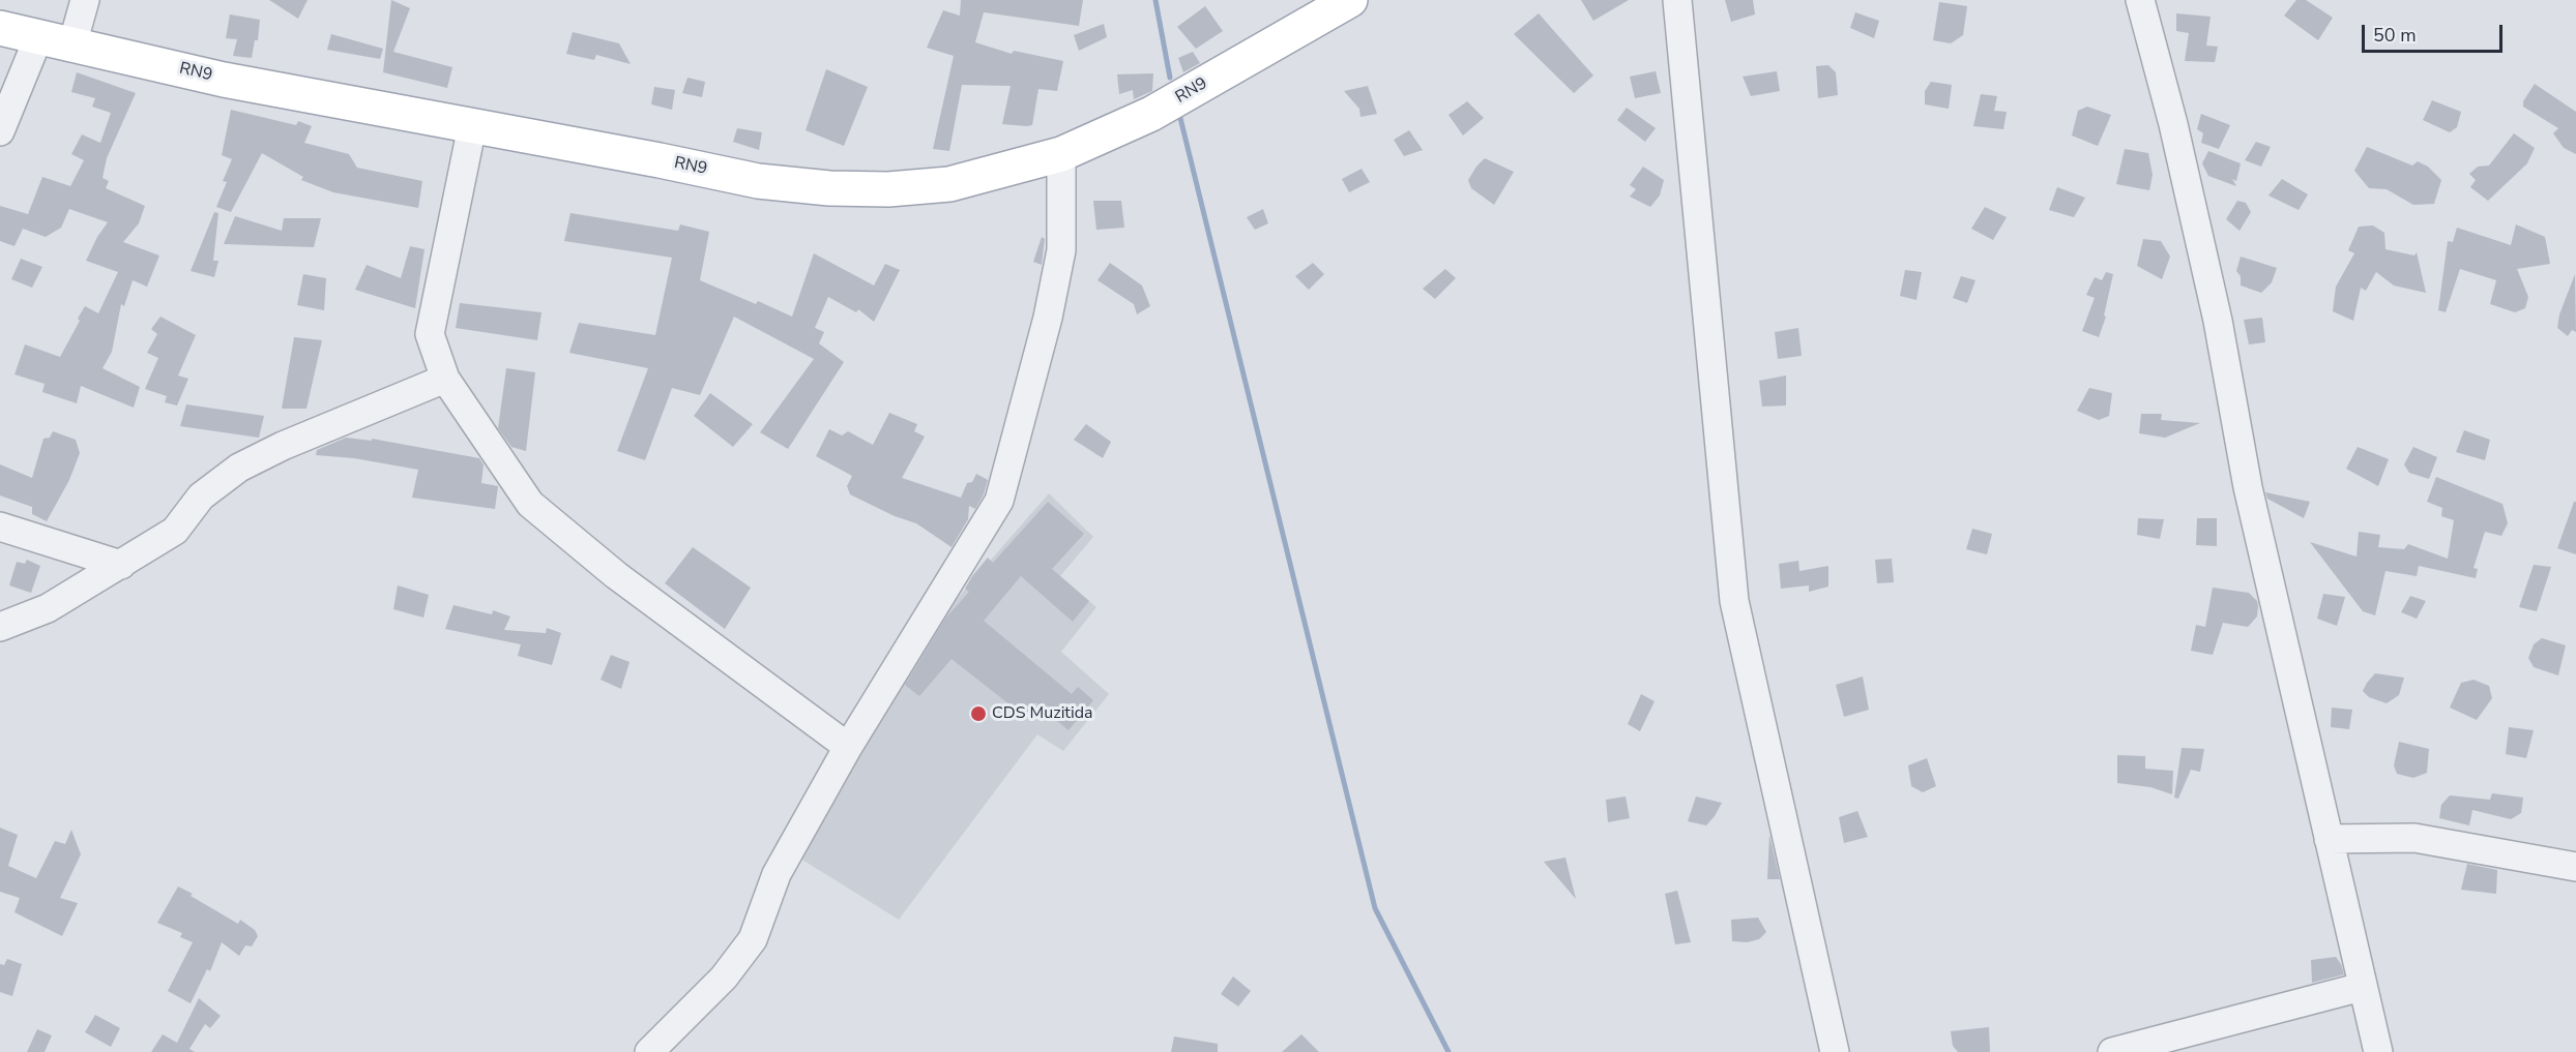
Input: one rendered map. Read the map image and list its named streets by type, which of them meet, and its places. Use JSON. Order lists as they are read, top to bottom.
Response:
{
  "streets": {
    "main road": ["RN9"]
  },
  "places": ["CDS Muzitida"],
  "scale_bar": "50 m"
}
